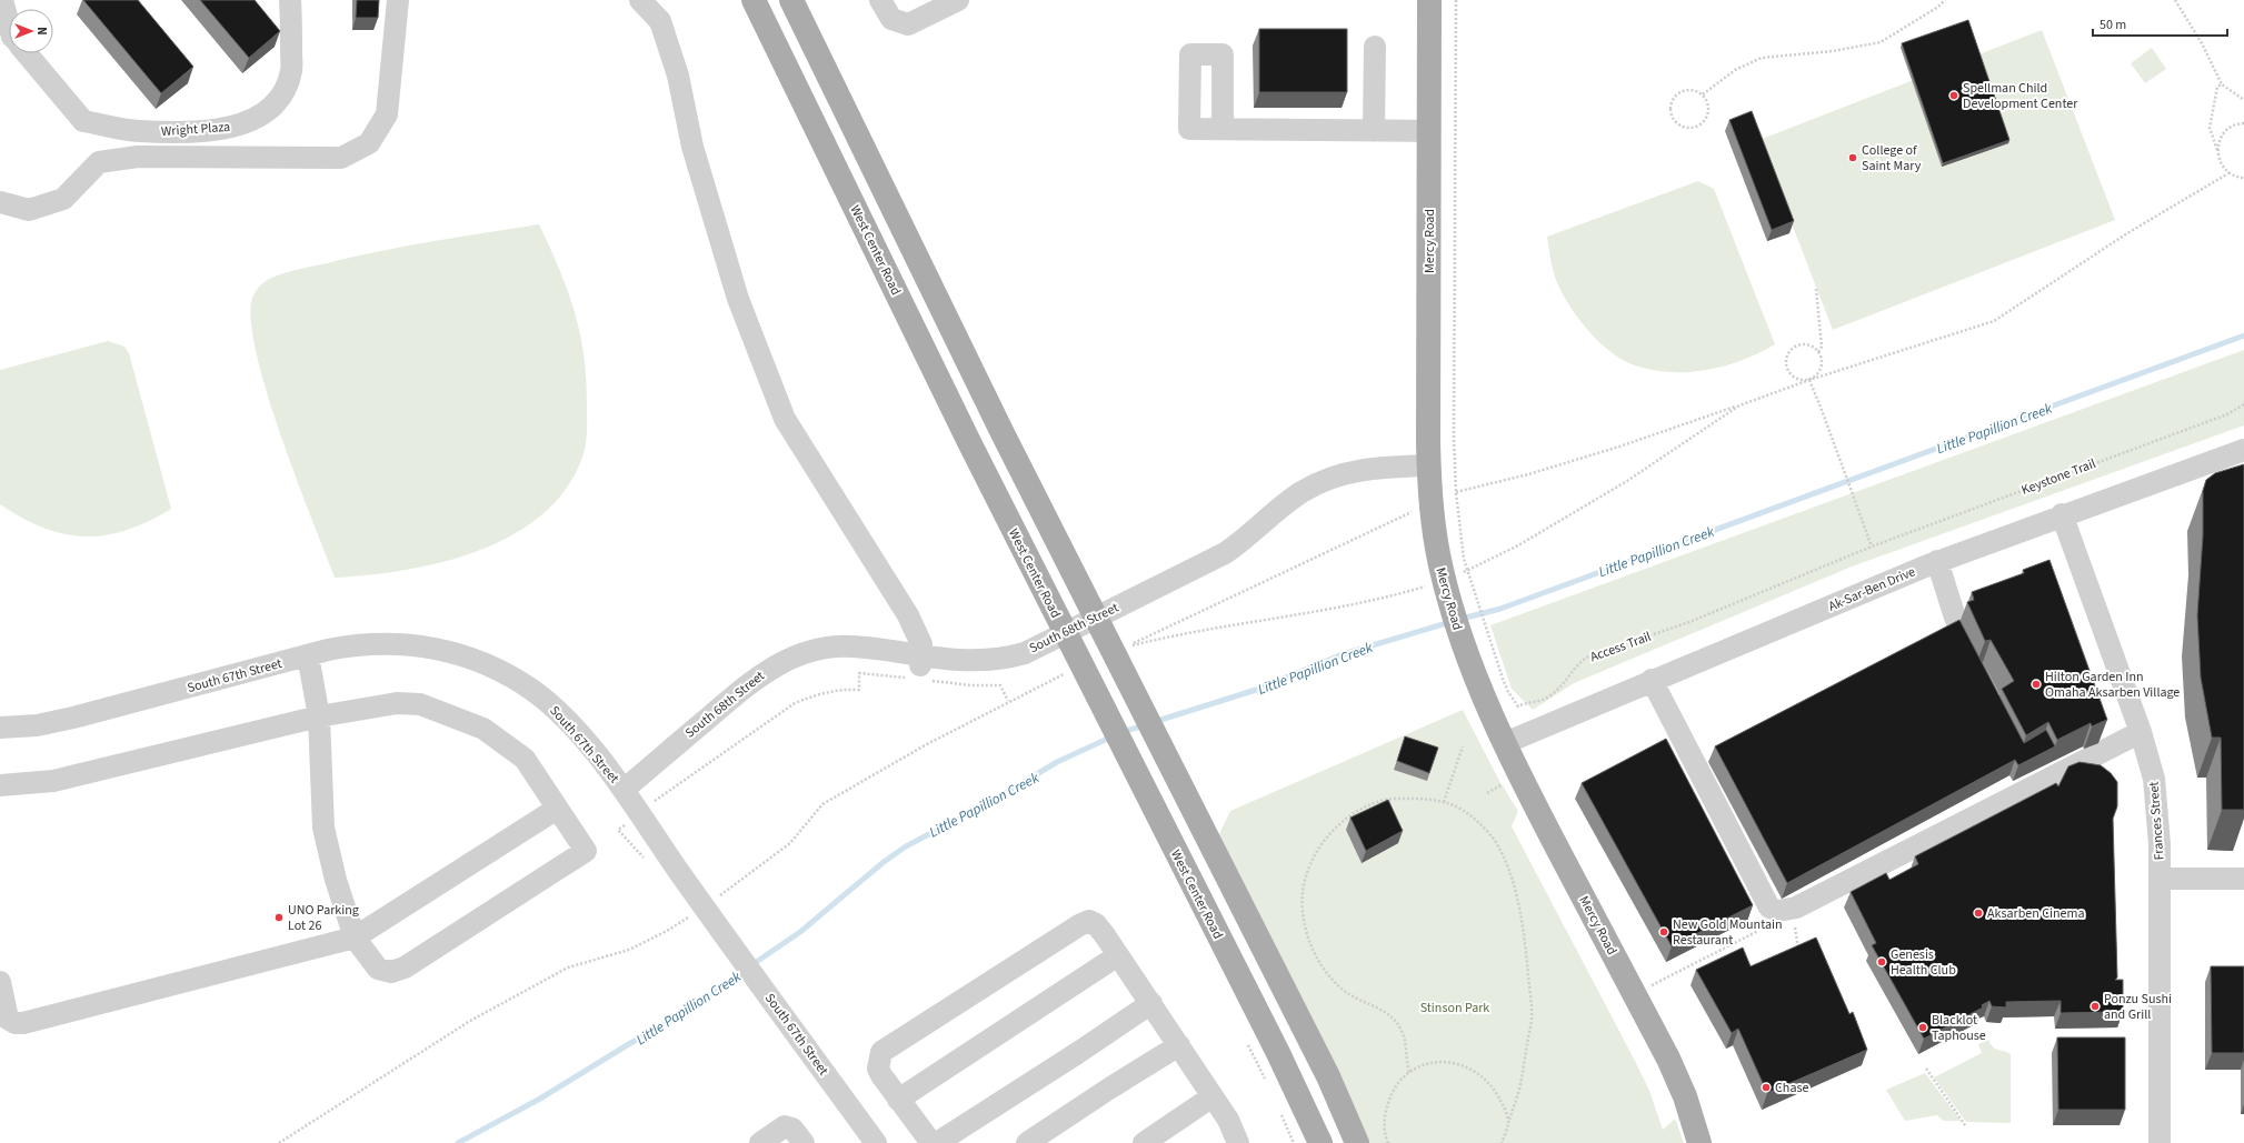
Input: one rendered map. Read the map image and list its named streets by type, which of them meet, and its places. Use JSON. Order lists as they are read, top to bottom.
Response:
{
  "streets": {
    "main road": ["Mercy Road", "West Center Road"],
    "street": [
      "Wright Plaza",
      "Ak-Sar-Ben Drive",
      "South 68th Street",
      "South 67th Street",
      "Frances Street"
    ],
    "path": ["Keystone Trail", "Access Trail"]
  },
  "crossings": [
    ["Mercy Road", "Ak-Sar-Ben Drive"],
    ["Mercy Road", "South 68th Street"],
    ["Keystone Trail", "Access Trail"],
    ["Ak-Sar-Ben Drive", "Frances Street"],
    ["South 68th Street", "South 67th Street"]
  ],
  "water": ["Little Papillion Creek"],
  "parks": ["Stinson Park"],
  "places": [
    "Spellman Child Development Center",
    "College of Saint Mary",
    "Hilton Garden Inn Omaha Aksarben Village",
    "Aksarben Cinema",
    "UNO Parking Lot 26",
    "New Gold Mountain Restaurant",
    "Genesis Health Club",
    "Ponzu Sushi and Grill",
    "Blacklot Taphouse",
    "Chase"
  ],
  "scale_bar": "50 m",
  "north": "right"
}
